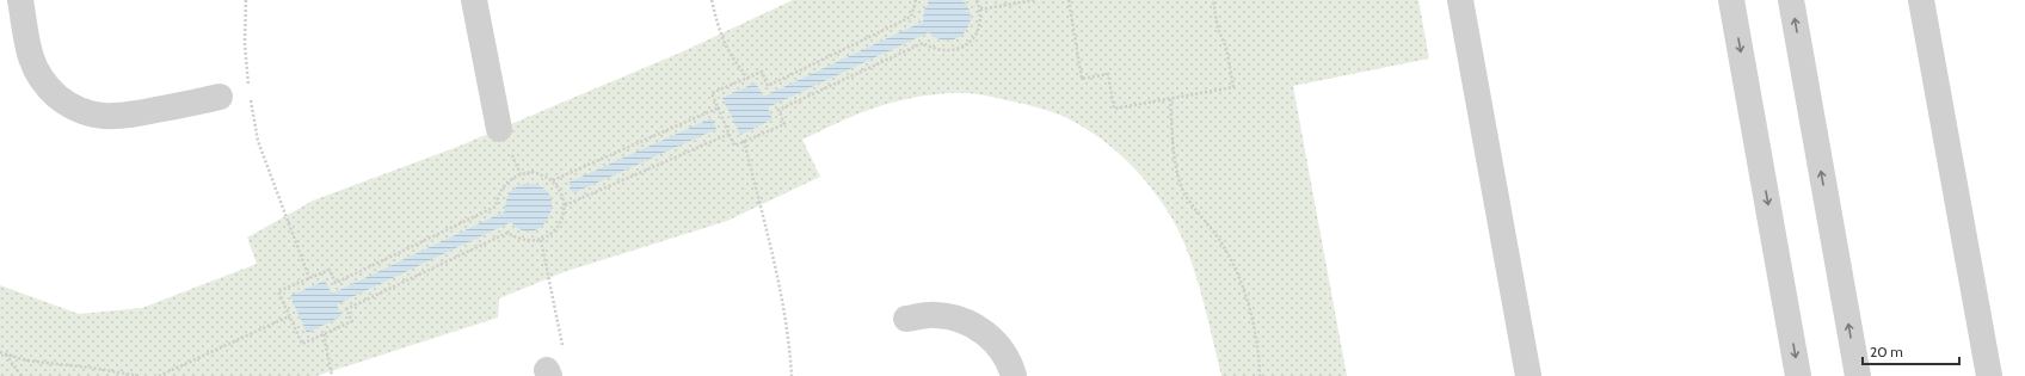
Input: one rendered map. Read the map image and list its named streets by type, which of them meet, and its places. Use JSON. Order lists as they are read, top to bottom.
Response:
{
  "scale_bar": "20 m"
}
